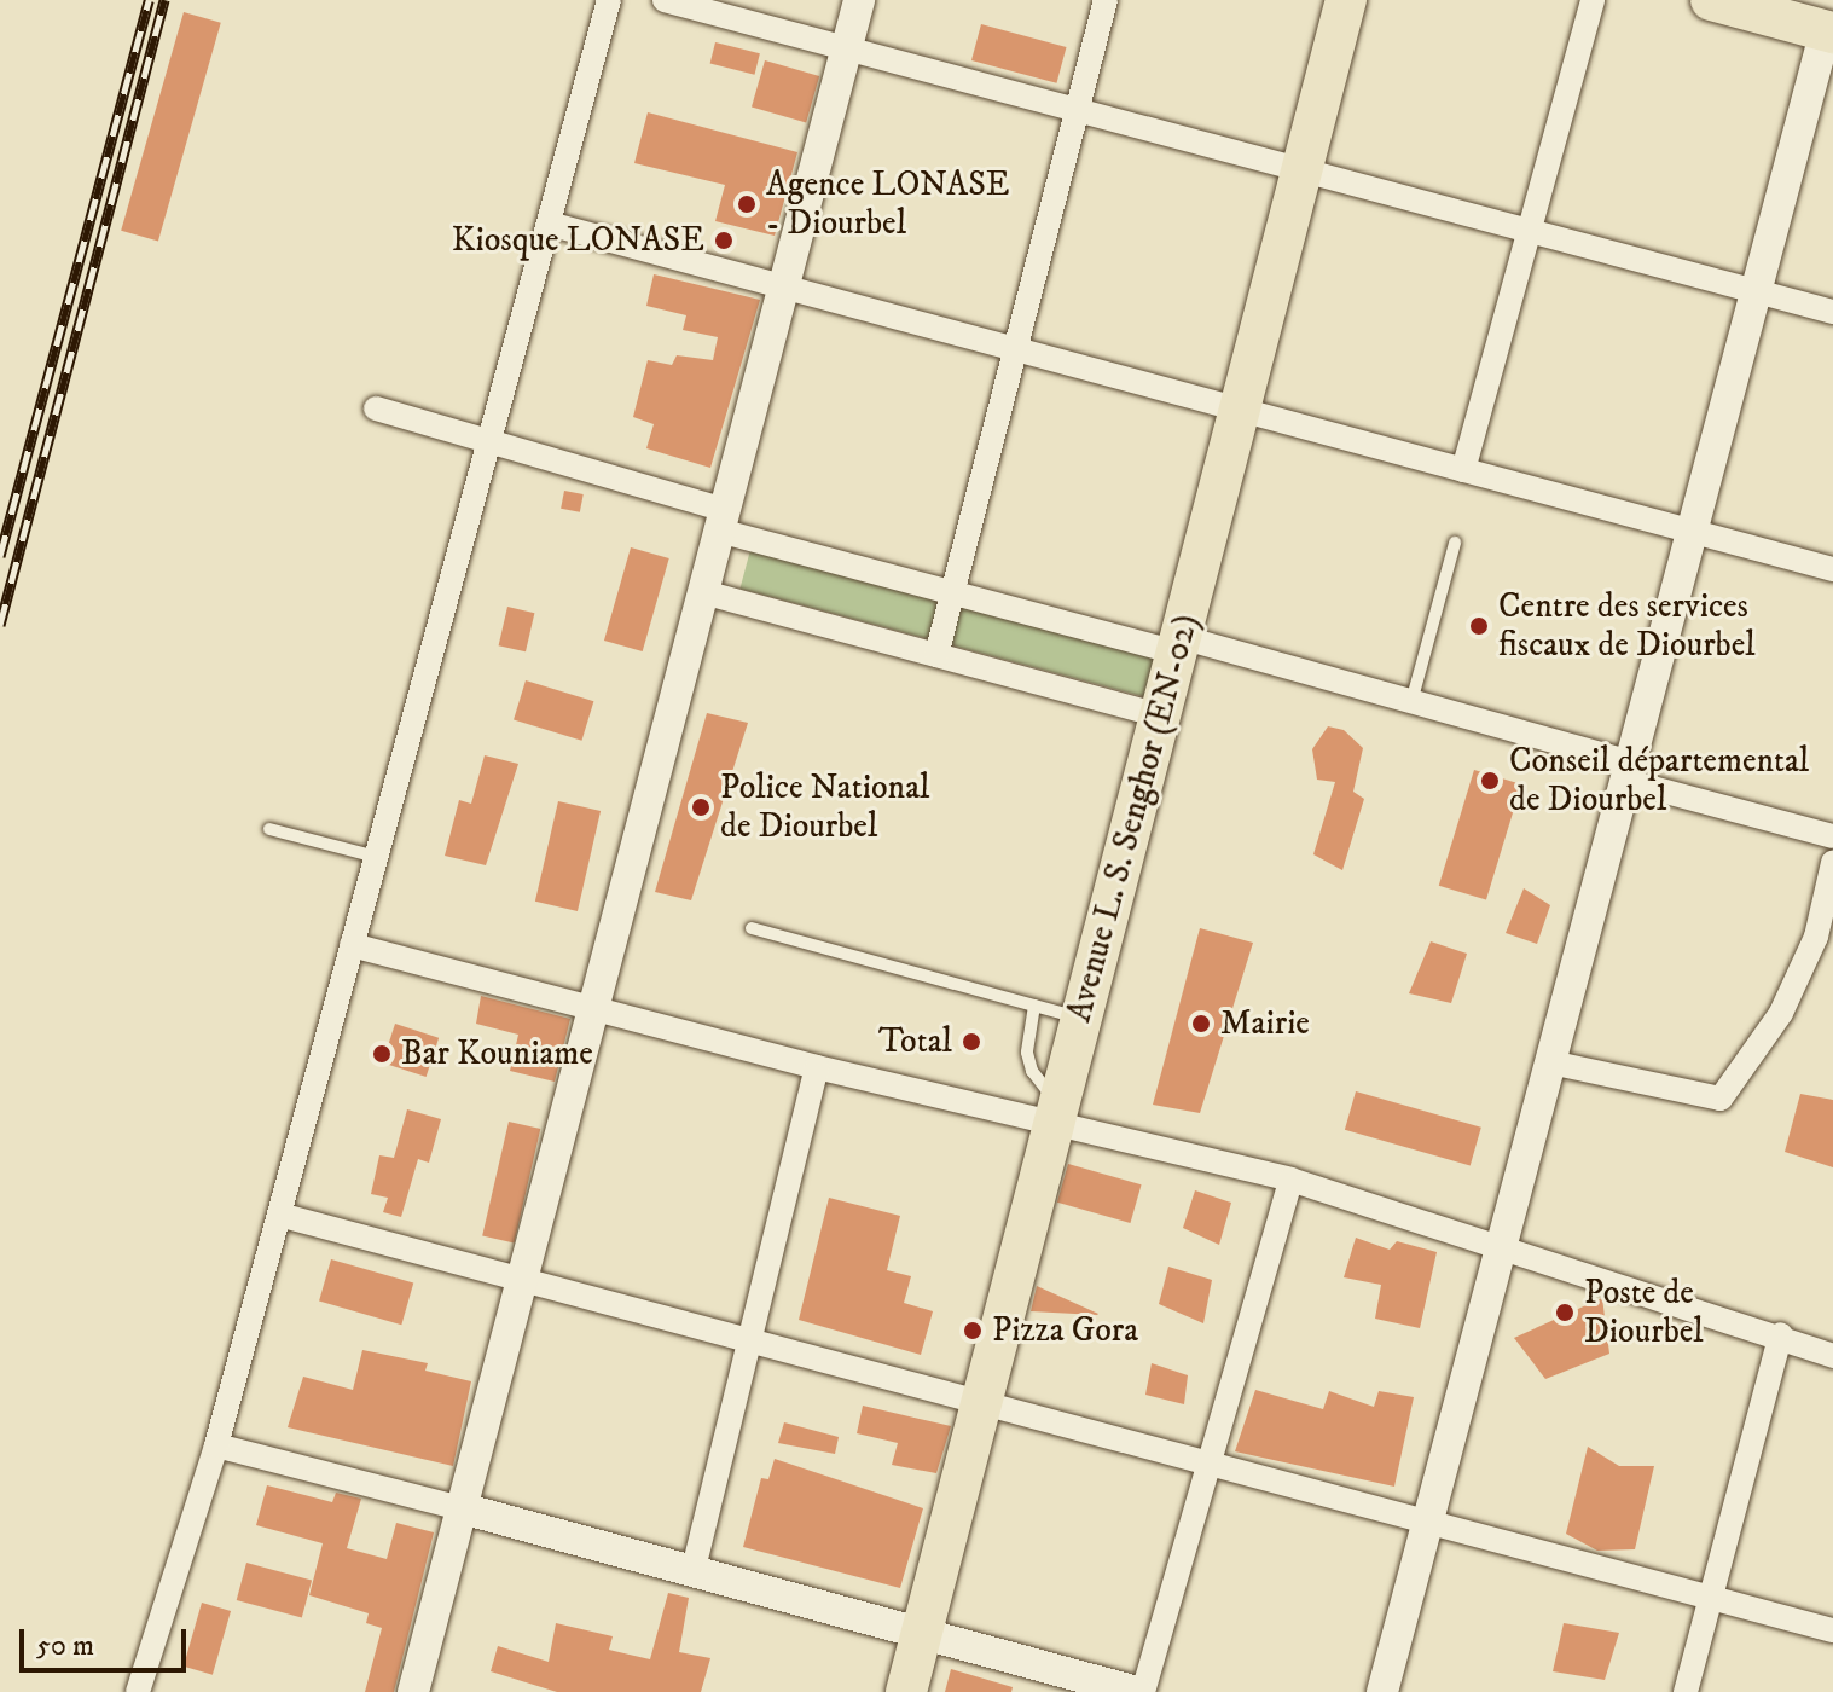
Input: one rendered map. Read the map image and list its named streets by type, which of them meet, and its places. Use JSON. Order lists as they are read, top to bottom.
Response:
{
  "streets": {
    "main road": ["Avenue L. S. Senghor (EN-02)"]
  },
  "places": [
    "Agence LONASE - Diourbel",
    "Kiosque LONASE",
    "Centre des services fiscaux de Diourbel",
    "Conseil départemental de Diourbel",
    "Police National de Diourbel",
    "Mairie",
    "Total",
    "Bar Kouniame",
    "Poste de Diourbel",
    "Pizza Gora"
  ],
  "scale_bar": "50 m"
}
